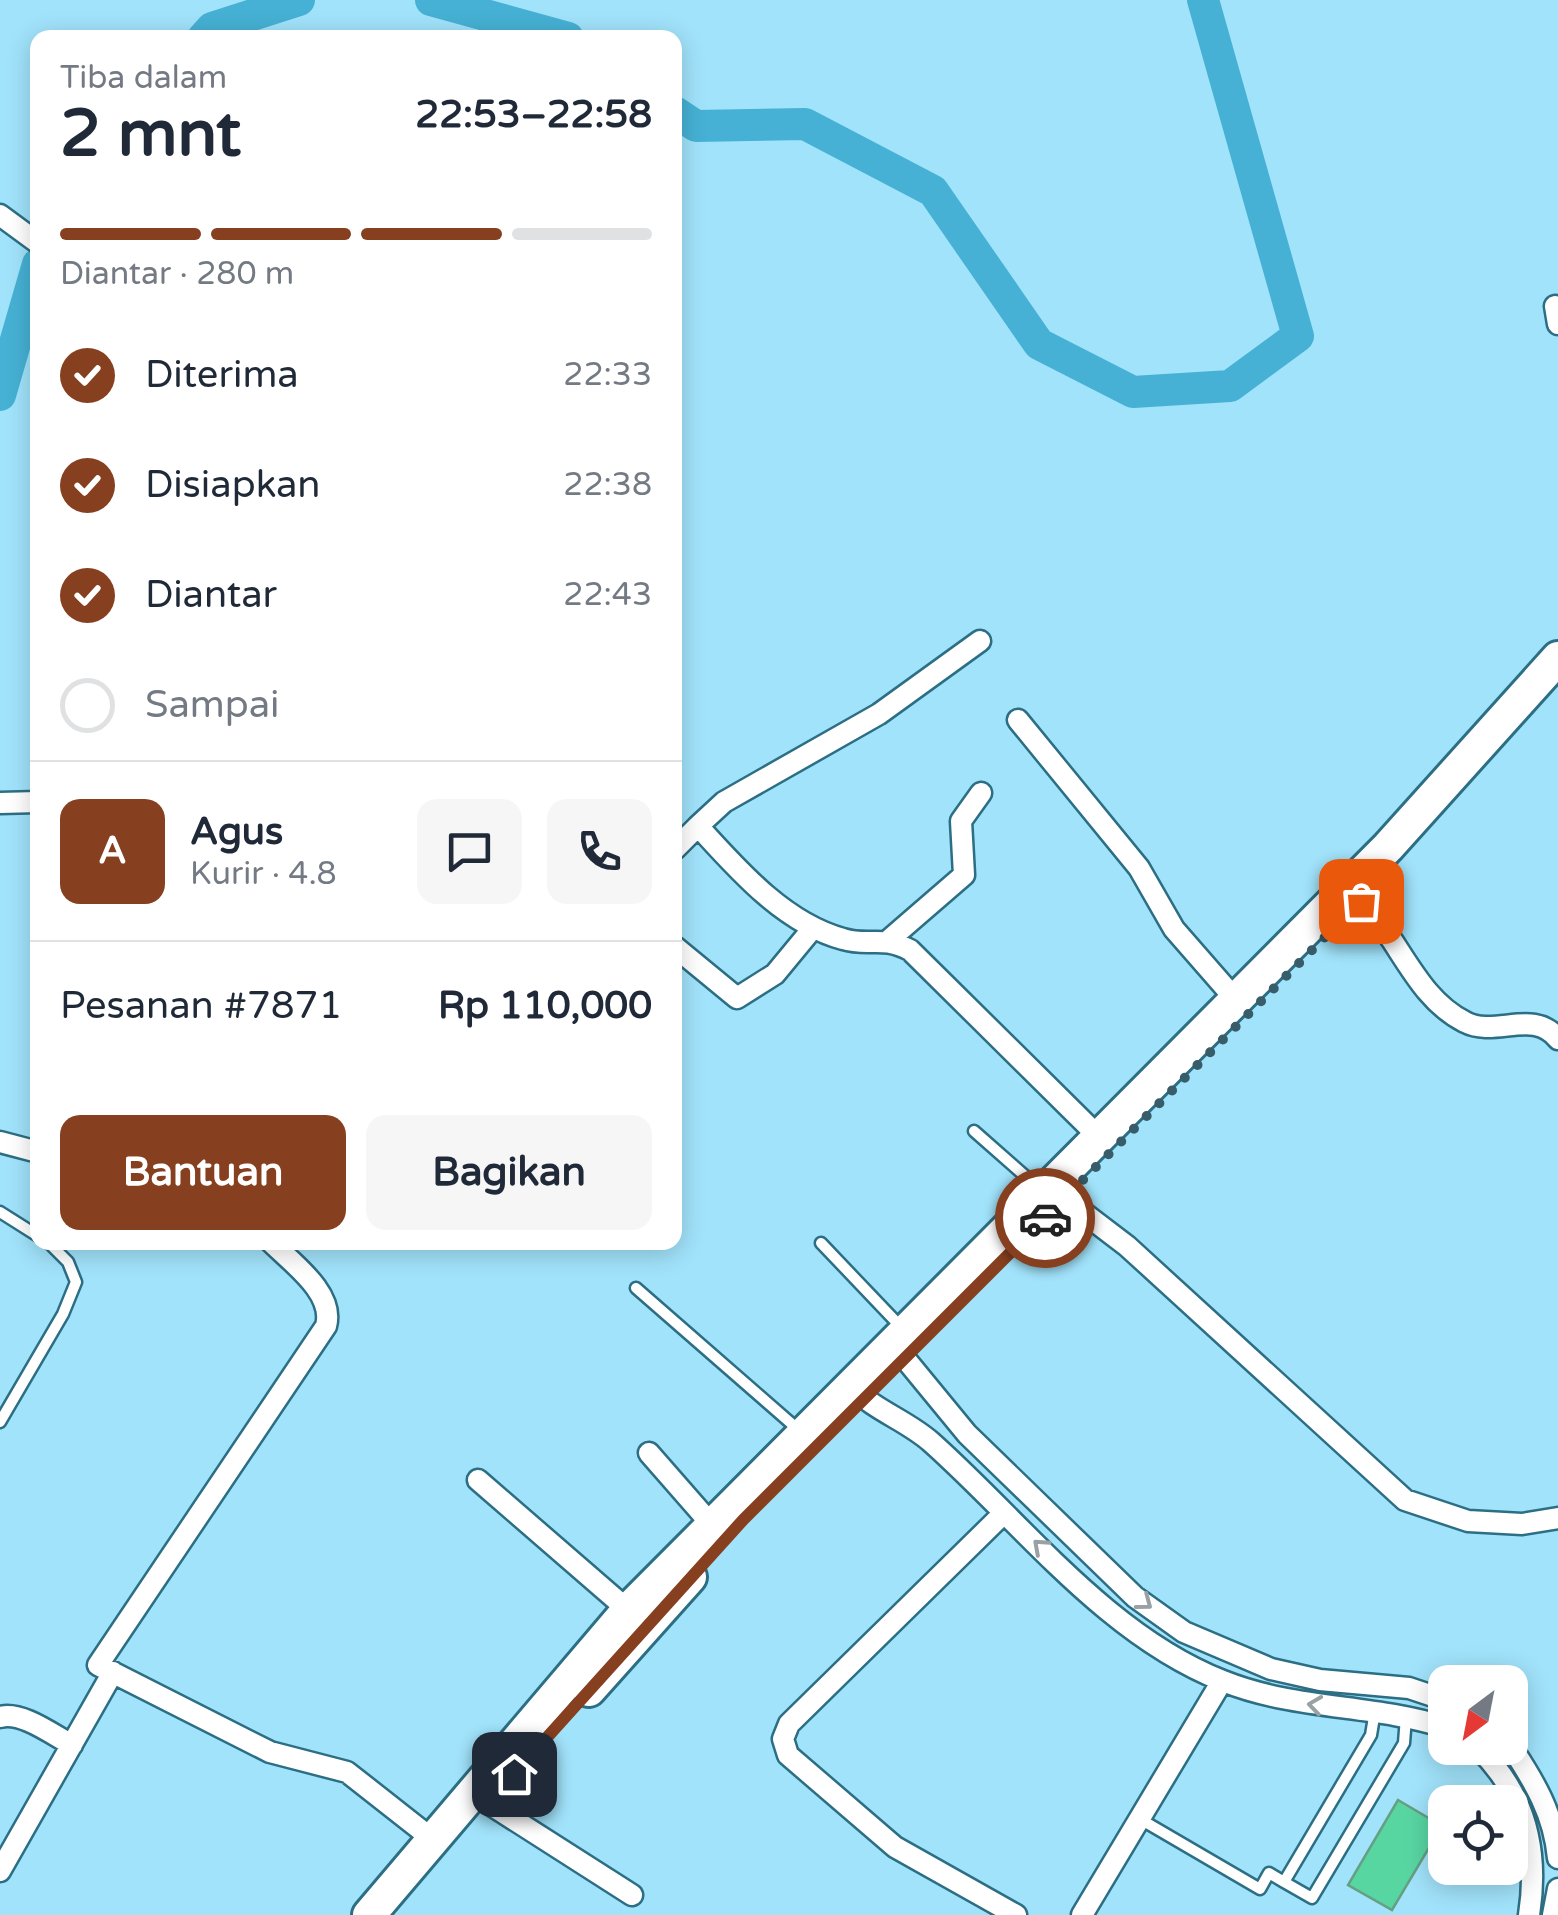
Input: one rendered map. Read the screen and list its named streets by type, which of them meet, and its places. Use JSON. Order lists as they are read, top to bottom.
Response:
{
  "north": "bottom left",
  "page": {
    "heading": ["2 mnt", "Tiba dalam", "22:53–22:58"],
    "panel": [
      "Agus",
      "Kurir · 4.8",
      "Pesanan #7871",
      "Rp 110,000"
    ],
    "bar": "Diantar · 280 m",
    "list": [
      ["Diterima", "22:33"],
      ["Disiapkan", "22:38"],
      ["Diantar", "22:43"],
      "Sampai"
    ],
    "round": "A",
    "buttons": ["Bantuan", "Bagikan"]
  }
}
